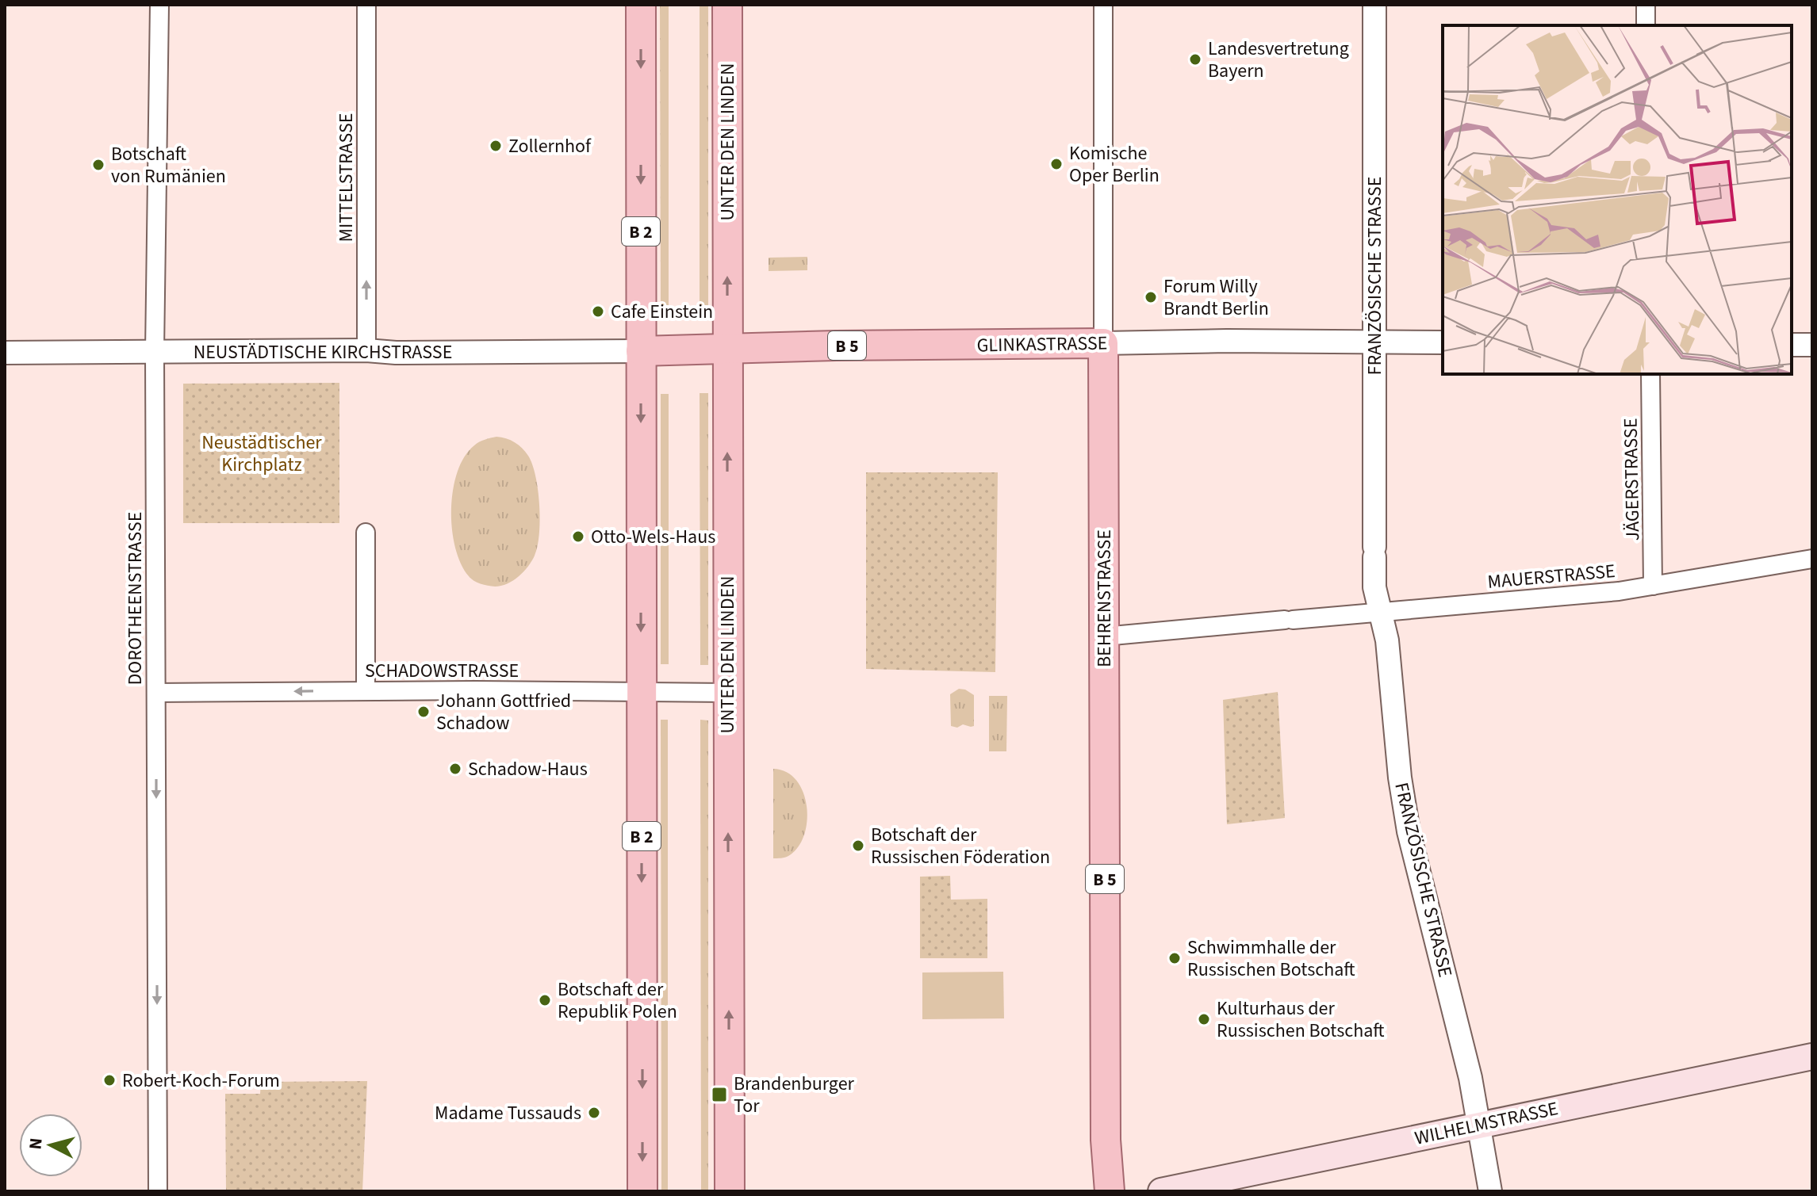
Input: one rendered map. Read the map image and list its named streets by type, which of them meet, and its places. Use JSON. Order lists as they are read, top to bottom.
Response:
{
  "streets": {
    "main road": [
      "UNTER DEN LINDEN",
      "B 2",
      "GLINKASTRASSE",
      "B 5",
      "BEHRENSTRASSE",
      "WILHELMSTRASSE"
    ],
    "street": [
      "MITTELSTRASSE",
      "FRANZÖSISCHE STRASSE",
      "NEUSTÄDTISCHE KIRCHSTRASSE",
      "JÄGERSTRASSE",
      "MAUERSTRASSE",
      "DOROTHEENSTRASSE",
      "SCHADOWSTRASSE"
    ]
  },
  "crossings": [
    ["UNTER DEN LINDEN", "GLINKASTRASSE"],
    ["UNTER DEN LINDEN", "SCHADOWSTRASSE"],
    ["MITTELSTRASSE", "NEUSTÄDTISCHE KIRCHSTRASSE"],
    ["B 2", "GLINKASTRASSE"],
    ["B 2", "NEUSTÄDTISCHE KIRCHSTRASSE"],
    ["B 2", "SCHADOWSTRASSE"],
    ["FRANZÖSISCHE STRASSE", "GLINKASTRASSE"],
    ["FRANZÖSISCHE STRASSE", "MAUERSTRASSE"],
    ["FRANZÖSISCHE STRASSE", "WILHELMSTRASSE"],
    ["GLINKASTRASSE", "NEUSTÄDTISCHE KIRCHSTRASSE"],
    ["GLINKASTRASSE", "BEHRENSTRASSE"],
    ["NEUSTÄDTISCHE KIRCHSTRASSE", "DOROTHEENSTRASSE"],
    ["JÄGERSTRASSE", "MAUERSTRASSE"],
    ["MAUERSTRASSE", "BEHRENSTRASSE"],
    ["DOROTHEENSTRASSE", "SCHADOWSTRASSE"]
  ],
  "one_way": ["MITTELSTRASSE", "DOROTHEENSTRASSE", "SCHADOWSTRASSE"],
  "parks": ["Neustädtischer Kirchplatz"],
  "places": {
    "other": [
      "Landesvertretung Bayern",
      "Zollernhof",
      "Komische Oper Berlin",
      "Botschaft von Rumänien",
      "Forum Willy Brandt Berlin",
      "Cafe Einstein",
      "Otto-Wels-Haus",
      "Johann Gottfried Schadow",
      "Schadow-Haus",
      "Botschaft der Russischen Föderation",
      "Schwimmhalle der Russischen Botschaft",
      "Botschaft der Republik Polen",
      "Kulturhaus der Russischen Botschaft",
      "Robert-Koch-Forum",
      "Madame Tussauds"
    ],
    "transit": ["Brandenburger Tor"]
  },
  "north": "left"
}
